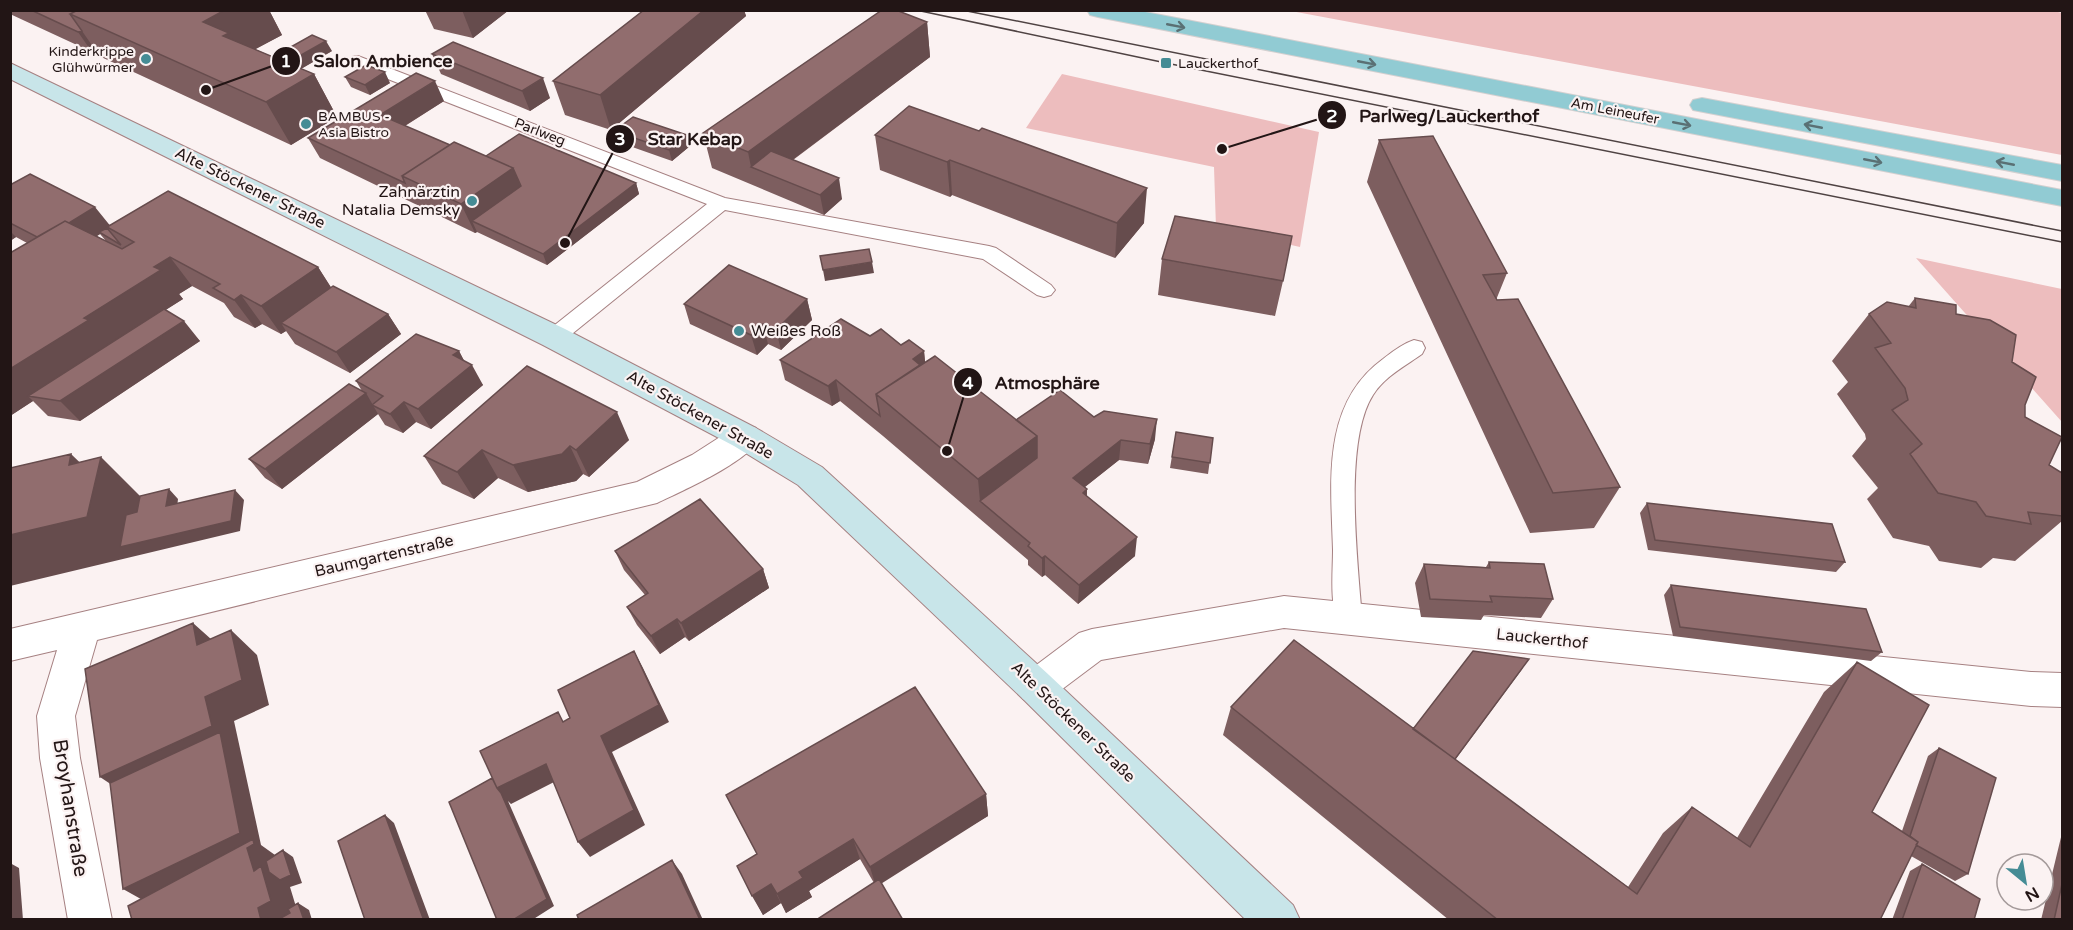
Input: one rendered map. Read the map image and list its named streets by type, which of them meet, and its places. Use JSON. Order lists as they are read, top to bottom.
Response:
{
  "streets": {
    "main road": ["Am Leineufer"],
    "street": [
      "Alte Stöckener Straße",
      "Baumgartenstraße",
      "Lauckerthof",
      "Broyhanstraße"
    ],
    "lane": ["Parlweg"]
  },
  "crossings": [
    ["Alte Stöckener Straße", "Baumgartenstraße"],
    ["Alte Stöckener Straße", "Lauckerthof"],
    ["Baumgartenstraße", "Broyhanstraße"]
  ],
  "places": {
    "other": [
      "Kinderkrippe Glühwürmer",
      "Salon Ambience",
      "BAMBUS - Asia Bistro",
      "Parlweg/Lauckerthof",
      "Zahnärztin Natalia Demsky",
      "Star Kebap",
      "Weißes Roß",
      "Atmosphäre"
    ],
    "transit": ["Lauckerthof"]
  },
  "north": "bottom right"
}
